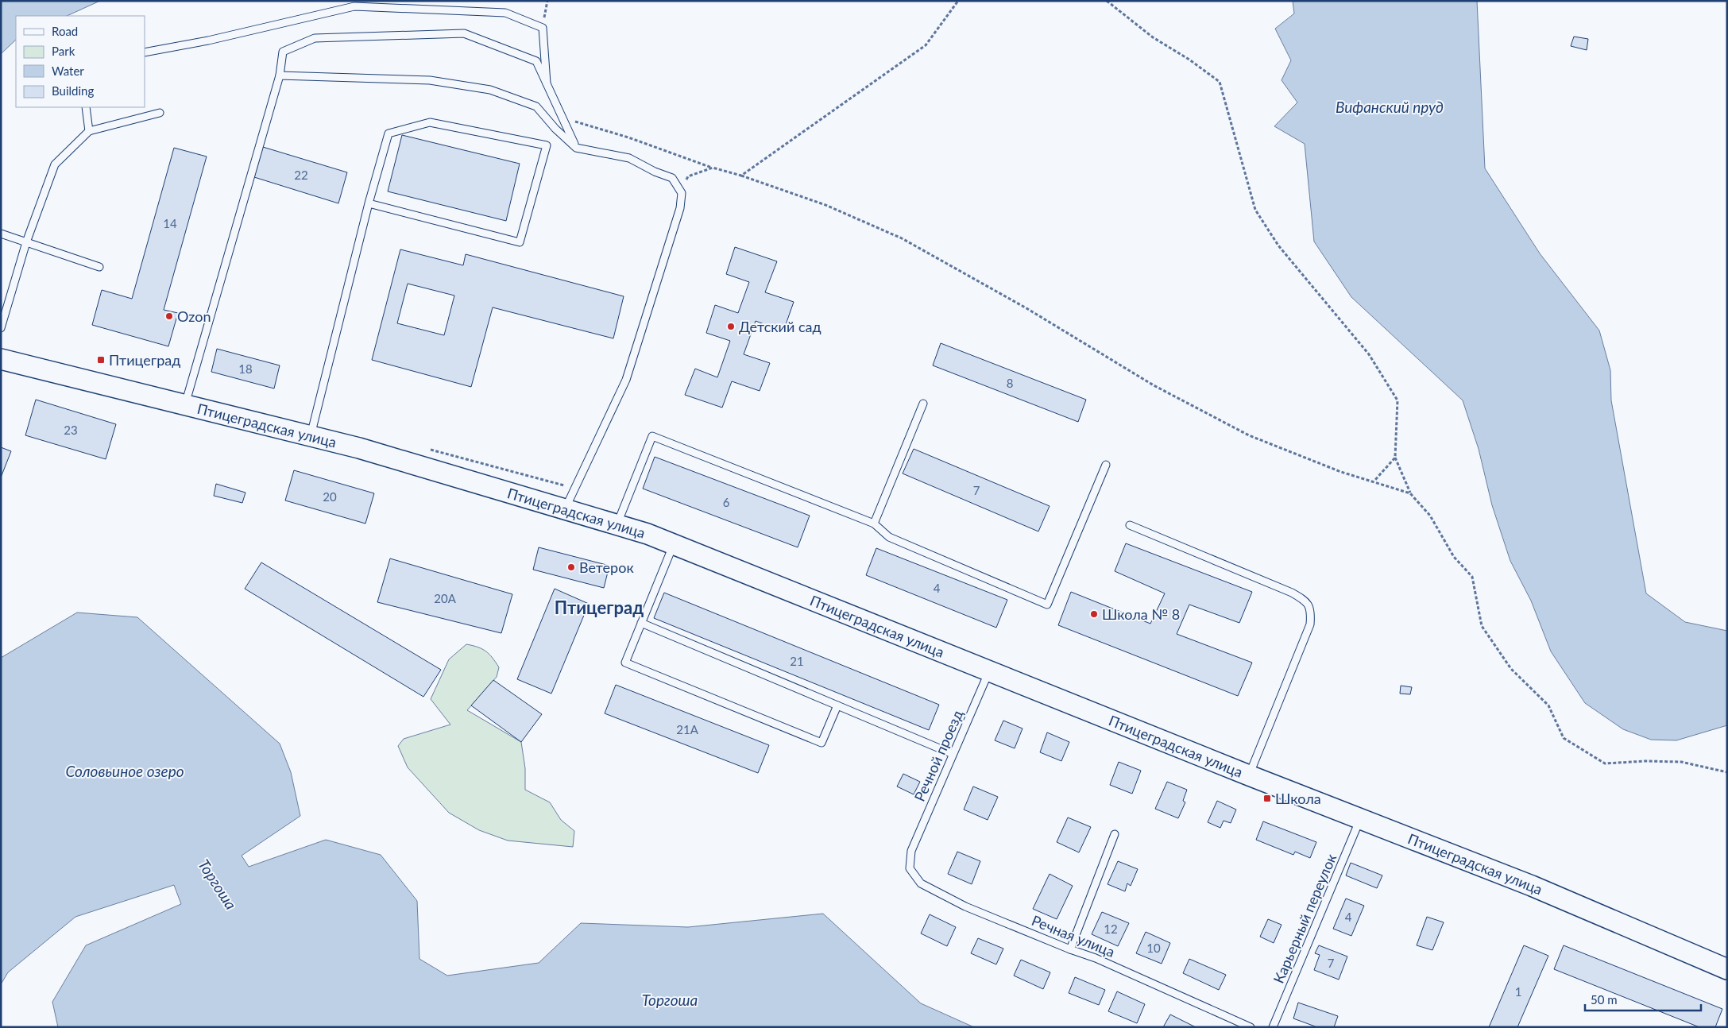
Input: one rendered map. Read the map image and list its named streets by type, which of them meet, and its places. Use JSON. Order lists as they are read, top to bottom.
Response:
{
  "streets": {
    "street": ["Птицеградская улица"],
    "lane": ["Речной проезд", "Карьерный переулок", "Речная улица"]
  },
  "crossings": [
    ["Птицеградская улица", "Речной проезд"],
    ["Птицеградская улица", "Карьерный переулок"],
    ["Речной проезд", "Речная улица"]
  ],
  "districts": ["Птицеград"],
  "water": ["Вифанский пруд", "Соловьиное озеро", "Торгоша"],
  "places": {
    "other": [
      "Ozon",
      "Детский сад",
      "Ветерок",
      "Школа № 8"
    ],
    "transit": ["Птицеград", "Школа"]
  },
  "house_numbers": [
    "22",
    "14",
    "18",
    "8",
    "23",
    "7",
    "20",
    "6",
    "4",
    "20А",
    "21",
    "21А",
    "4",
    "12",
    "10",
    "7",
    "1"
  ],
  "legend": [
    "Road",
    "Park",
    "Water",
    "Building"
  ],
  "scale_bar": "50 m"
}
